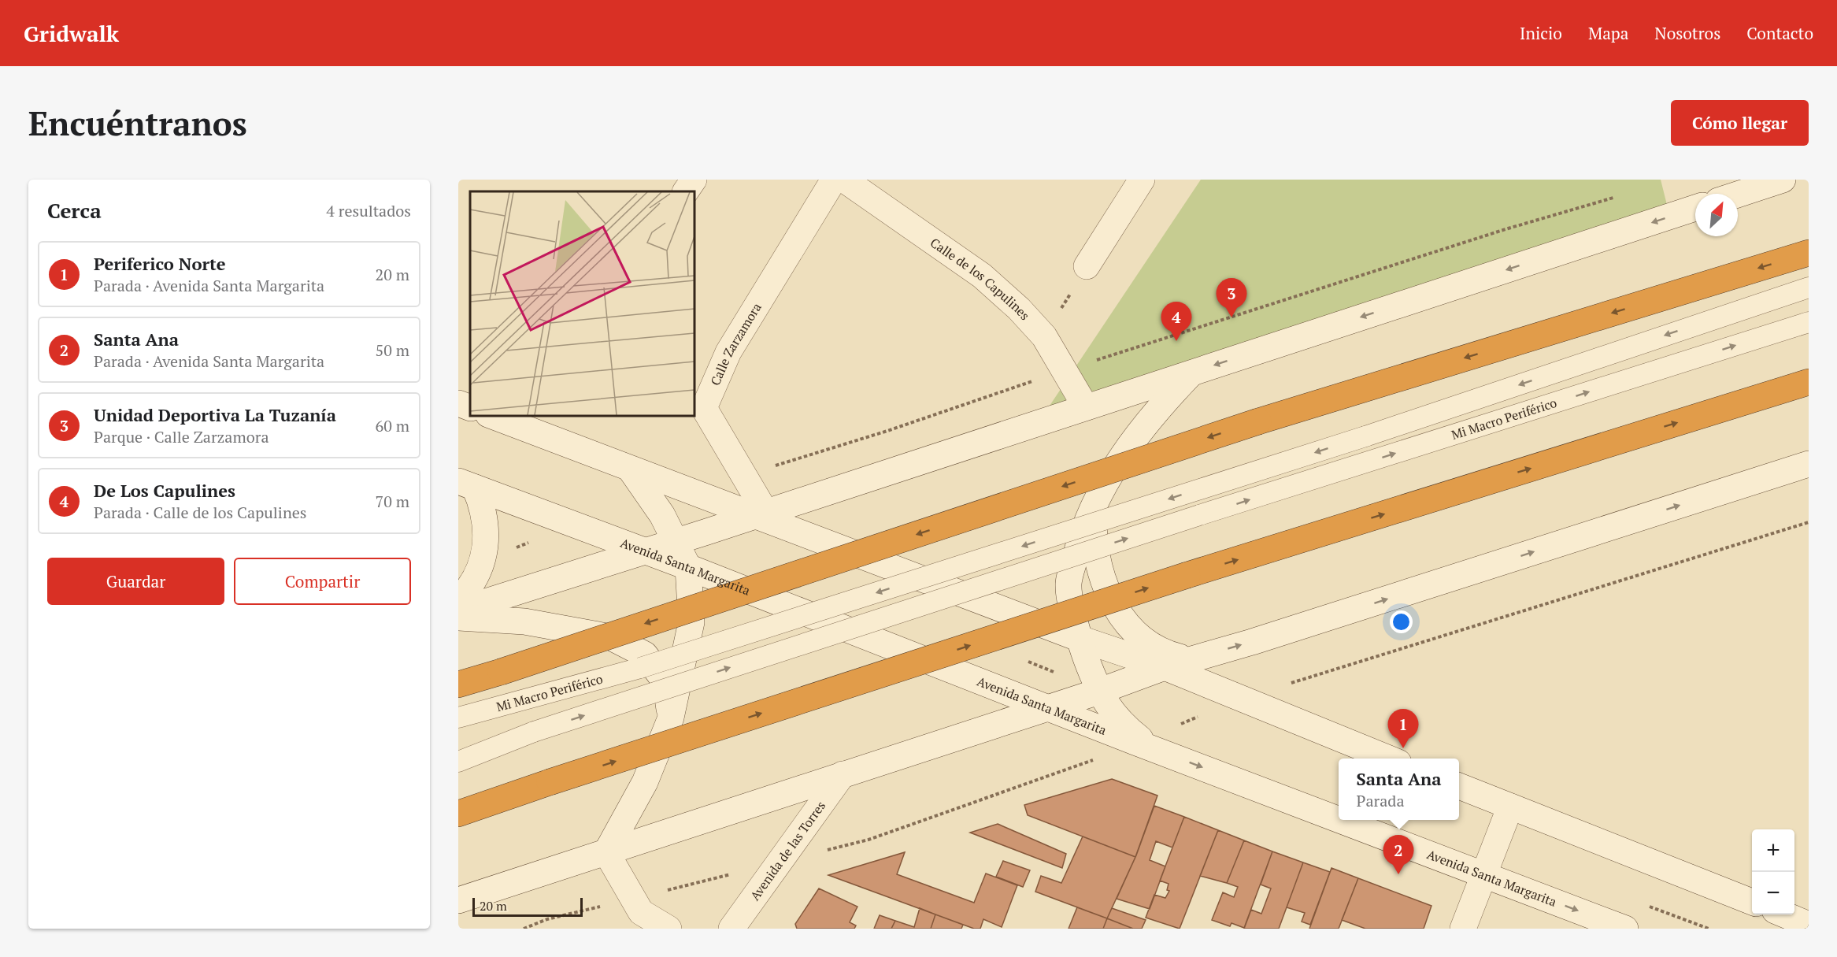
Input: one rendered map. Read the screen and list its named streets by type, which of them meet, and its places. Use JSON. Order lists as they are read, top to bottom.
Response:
{
  "streets": {
    "main road": [
      "Calle de los Capulines",
      "Calle Zarzamora",
      "Avenida Santa Margarita",
      "Avenida de las Torres"
    ],
    "lane": ["Mi Macro Periférico"]
  },
  "scale_bar": "20 m",
  "north": "top right",
  "page": {
    "header": "Gridwalk",
    "nav": [
      "Inicio",
      "Mapa",
      "Nosotros",
      "Contacto"
    ],
    "buttons": [
      "Cómo llegar",
      ["Guardar", "Compartir"]
    ],
    "title": "Encuéntranos",
    "heading": ["Cerca", "4 resultados"],
    "list": [
      {
        "mark": "1",
        "name": "Periferico Norte",
        "note": "Parada · Avenida Santa Margarita",
        "value": "20 m"
      },
      {
        "mark": "2",
        "name": "Santa Ana",
        "note": "Parada · Avenida Santa Margarita",
        "value": "50 m"
      },
      {
        "mark": "3",
        "name": "Unidad Deportiva La Tuzanía",
        "note": "Parque · Calle Zarzamora",
        "value": "60 m"
      },
      {
        "mark": "4",
        "name": "De Los Capulines",
        "note": "Parada · Calle de los Capulines",
        "value": "70 m"
      }
    ],
    "pins": [
      "3",
      "4",
      "1",
      "2"
    ],
    "popup": ["Santa Ana", "Parada"],
    "map_buttons": ["+", "−"],
    "scale": "20 m"
  }
}
